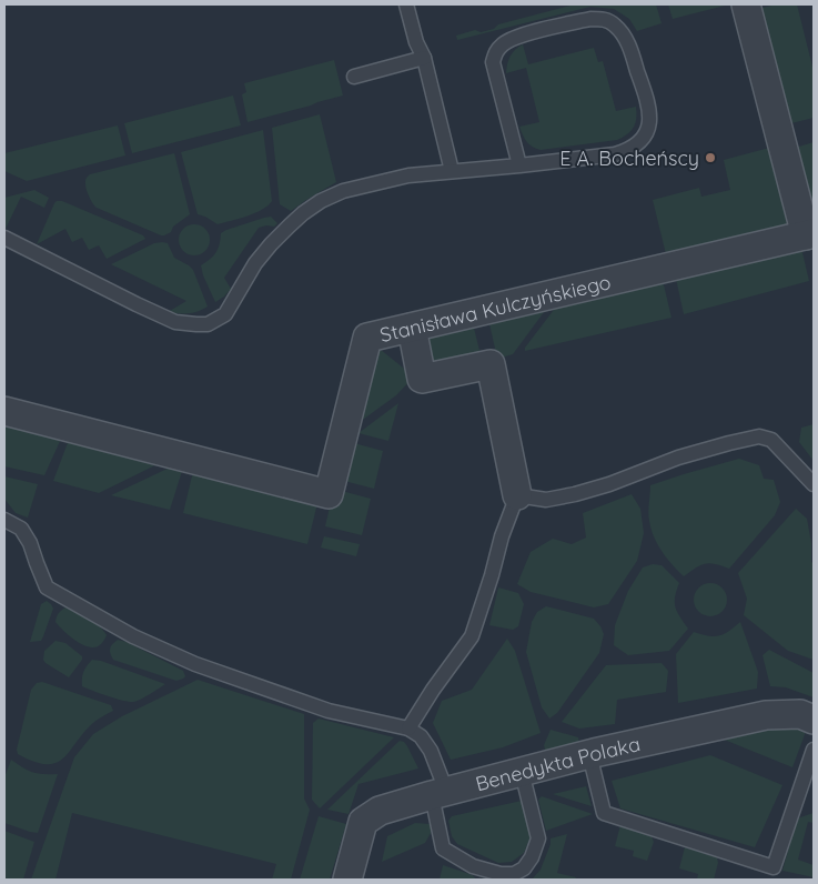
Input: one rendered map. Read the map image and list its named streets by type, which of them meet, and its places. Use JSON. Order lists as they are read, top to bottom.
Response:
{
  "streets": {
    "street": ["Stanisława Kulczyńskiego", "Benedykta Polaka"]
  },
  "places": ["E A. Bocheńscy"]
}
